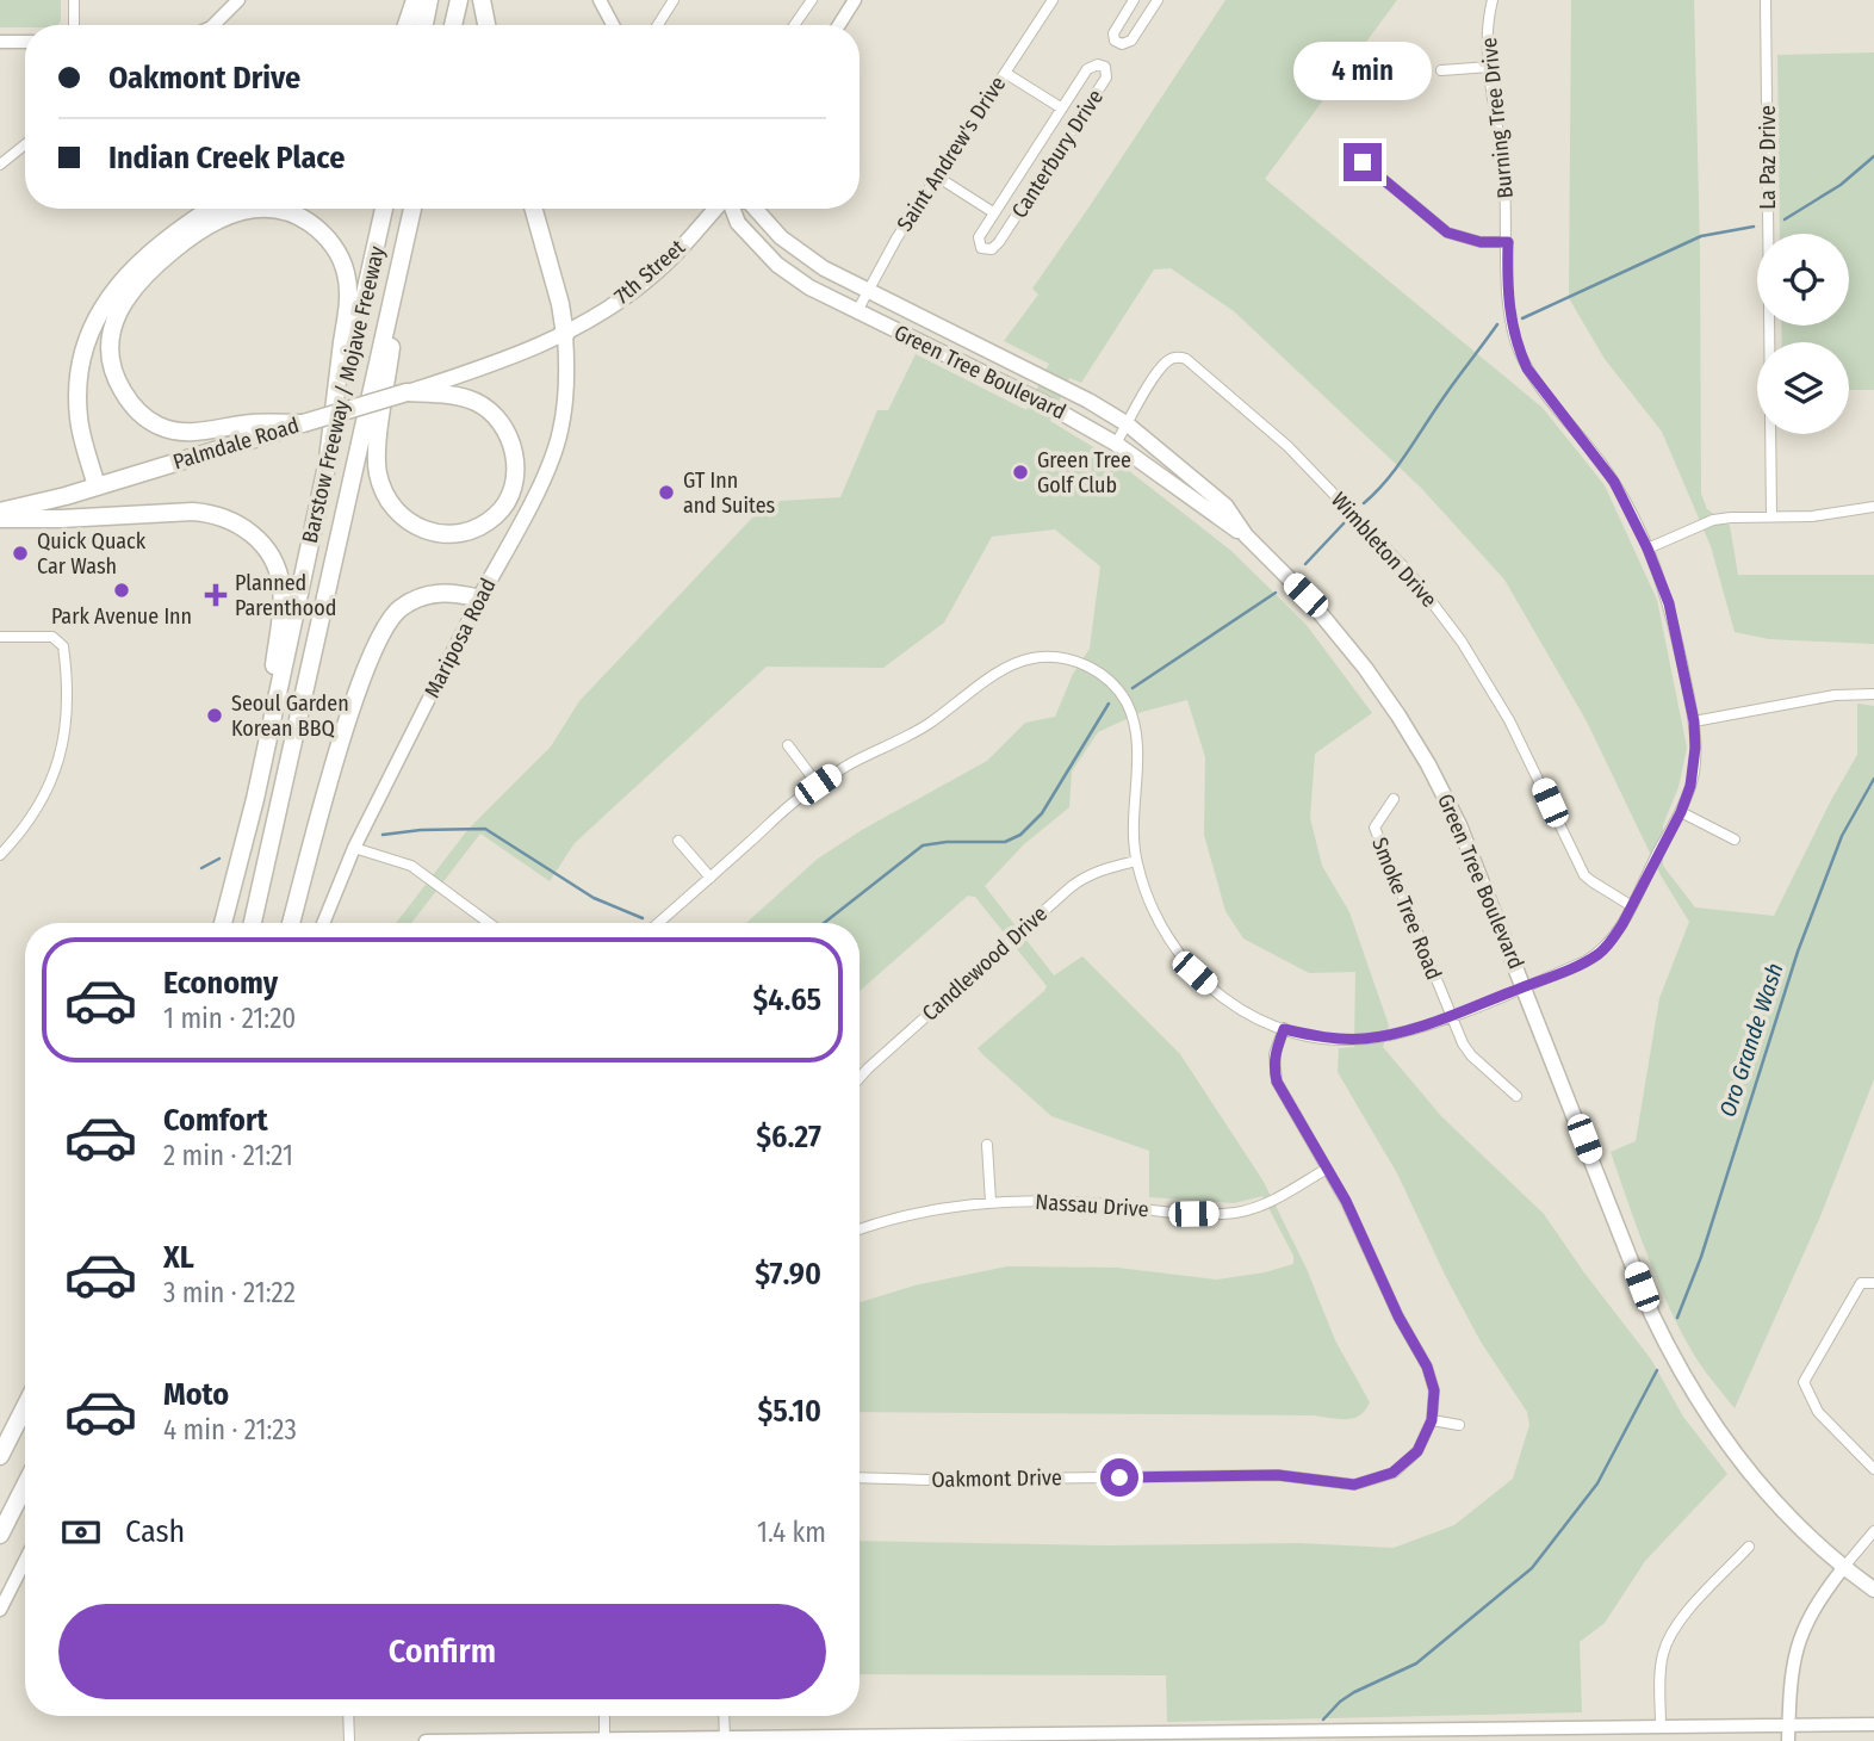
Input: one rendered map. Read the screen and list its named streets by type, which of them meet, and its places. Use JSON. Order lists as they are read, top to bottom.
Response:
{
  "streets": {
    "highway": ["Barstow Freeway / Mojave Freeway", "Palmdale Road"],
    "main road": ["7th Street", "Green Tree Boulevard", "Mariposa Road"],
    "street": [
      "Burning Tree Drive",
      "Saint Andrew's Drive",
      "Canterbury Drive",
      "La Paz Drive",
      "Wimbleton Drive",
      "Smoke Tree Road",
      "Candlewood Drive",
      "Nassau Drive",
      "Oakmont Drive"
    ]
  },
  "crossings": [
    ["Burning Tree Drive", "Green Tree Boulevard"],
    ["Burning Tree Drive", "Wimbleton Drive"],
    ["Burning Tree Drive", "Smoke Tree Road"],
    ["Burning Tree Drive", "Candlewood Drive"],
    ["Saint Andrew's Drive", "Canterbury Drive"],
    ["Saint Andrew's Drive", "Green Tree Boulevard"],
    ["7th Street", "Palmdale Road"],
    ["7th Street", "Mariposa Road"],
    ["Green Tree Boulevard", "Wimbleton Drive"],
    ["Palmdale Road", "Mariposa Road"]
  ],
  "water": ["Oro Grande Wash"],
  "places": {
    "other": [
      "Green Tree Golf Club",
      "GT Inn and Suites",
      "Quick Quack Car Wash",
      "Park Avenue Inn",
      "Seoul Garden Korean BBQ"
    ],
    "health": ["Planned Parenthood"]
  },
  "page": {
    "banner": ["Oakmont Drive", "Indian Creek Place"],
    "bubble": "4 min",
    "list": [
      {
        "name": "Economy",
        "note": "1 min · 21:20",
        "value": "$4.65"
      },
      {
        "name": "Comfort",
        "note": "2 min · 21:21",
        "value": "$6.27"
      },
      {
        "name": "XL",
        "note": "3 min · 21:22",
        "value": "$7.90"
      },
      {
        "name": "Moto",
        "note": "4 min · 21:23",
        "value": "$5.10"
      }
    ],
    "pay": ["Cash", "1.4 km"],
    "buttons": "Confirm"
  }
}
